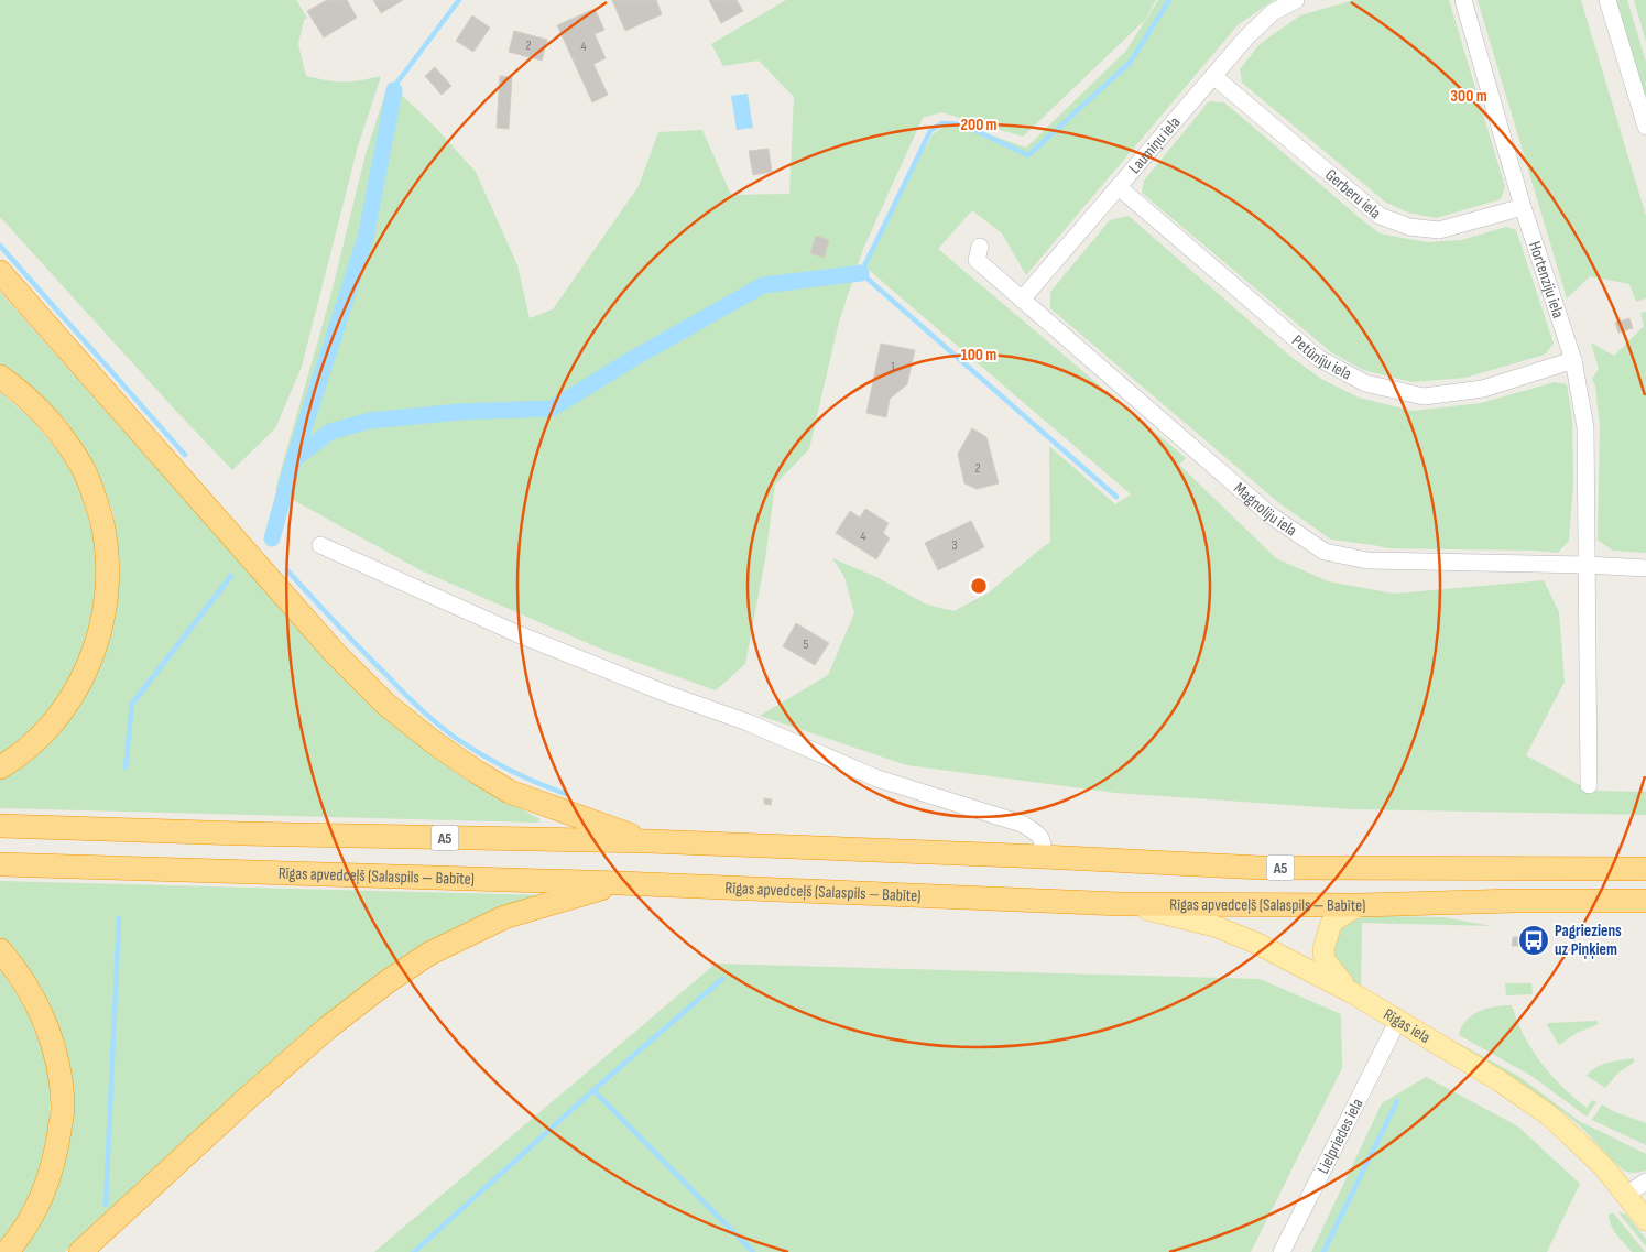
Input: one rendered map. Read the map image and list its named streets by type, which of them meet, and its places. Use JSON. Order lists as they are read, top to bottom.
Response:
{
  "streets": {
    "highway": ["A5", "Rīgas apvedceļš (Salaspils — Babīte)"],
    "main road": ["Rīgas iela"],
    "street": [
      "Laumiņu iela",
      "Gerberu iela",
      "Hortenziju iela",
      "Petūniju iela",
      "Magnoliju iela",
      "Lielpriedes iela"
    ]
  },
  "crossings": [
    ["Laumiņu iela", "Gerberu iela"],
    ["Laumiņu iela", "Petūniju iela"],
    ["Laumiņu iela", "Magnoliju iela"],
    ["Gerberu iela", "Hortenziju iela"],
    ["Hortenziju iela", "Petūniju iela"],
    ["Hortenziju iela", "Magnoliju iela"],
    ["Rīgas apvedceļš (Salaspils — Babīte)", "Rīgas iela"],
    ["Rīgas iela", "Lielpriedes iela"]
  ],
  "places": {
    "bus stop": ["Pagrieziens uz Piņķiem"]
  },
  "house_numbers": [
    "2",
    "4",
    "1",
    "2",
    "4",
    "3",
    "5"
  ],
  "rings": ["300 m", "200 m", "100 m"]
}
